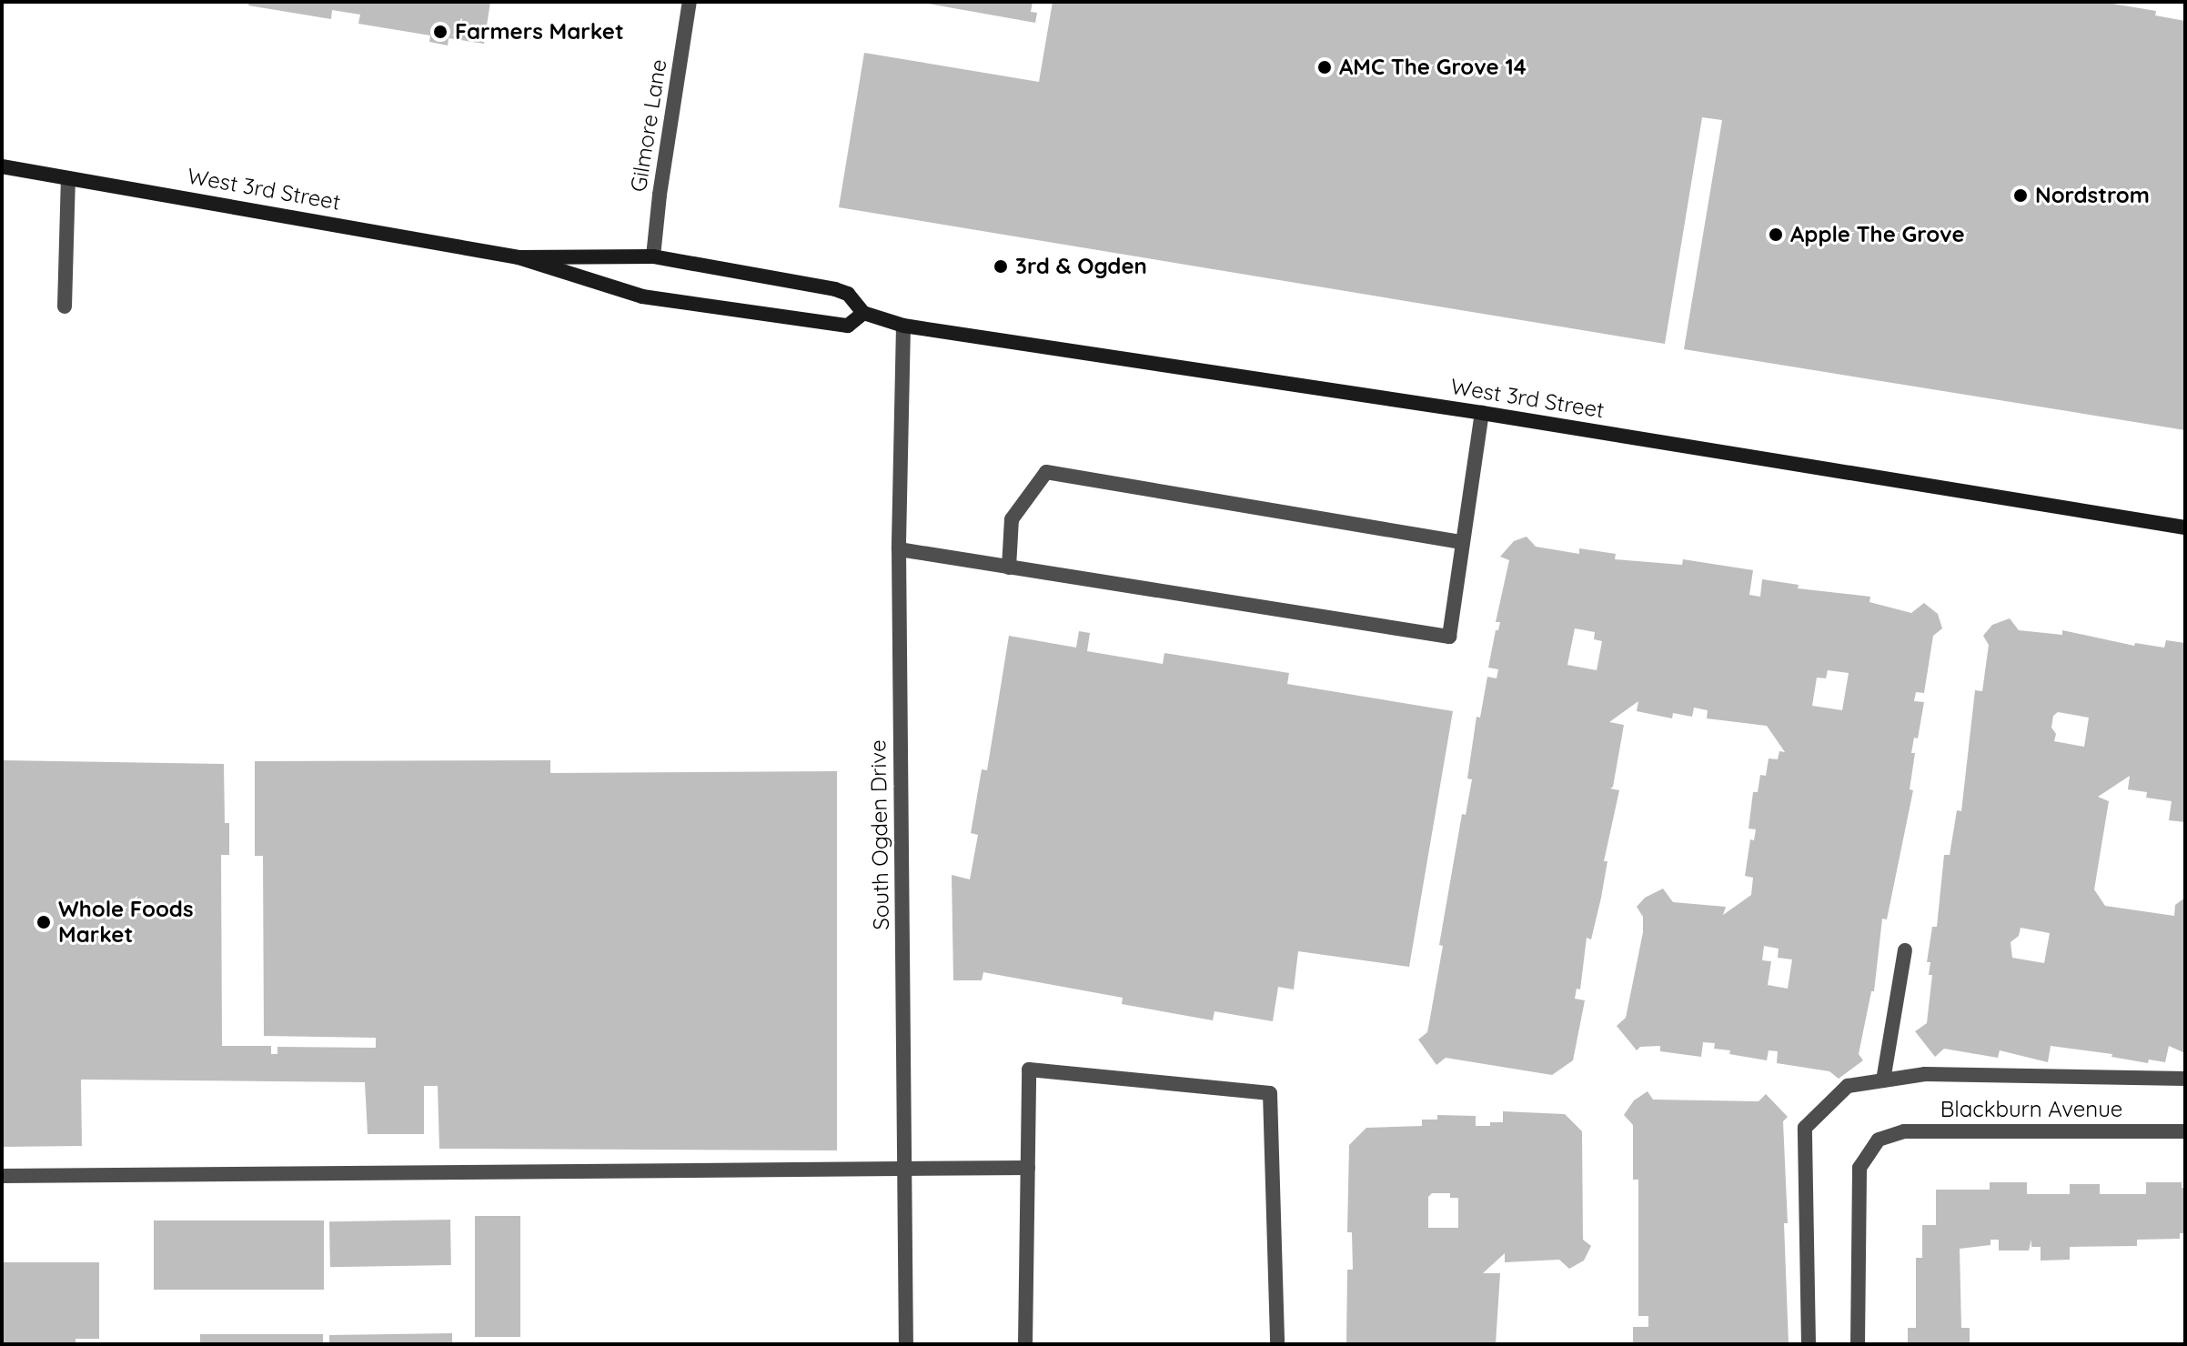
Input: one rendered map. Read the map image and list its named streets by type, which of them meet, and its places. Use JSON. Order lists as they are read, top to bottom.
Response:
{
  "streets": {
    "main road": ["West 3rd Street"],
    "street": ["Gilmore Lane", "South Ogden Drive", "Blackburn Avenue"]
  },
  "crossings": [
    ["Gilmore Lane", "West 3rd Street"],
    ["West 3rd Street", "South Ogden Drive"]
  ],
  "places": [
    "Farmers Market",
    "AMC The Grove 14",
    "Nordstrom",
    "Apple The Grove",
    "3rd & Ogden",
    "Whole Foods Market"
  ]
}
